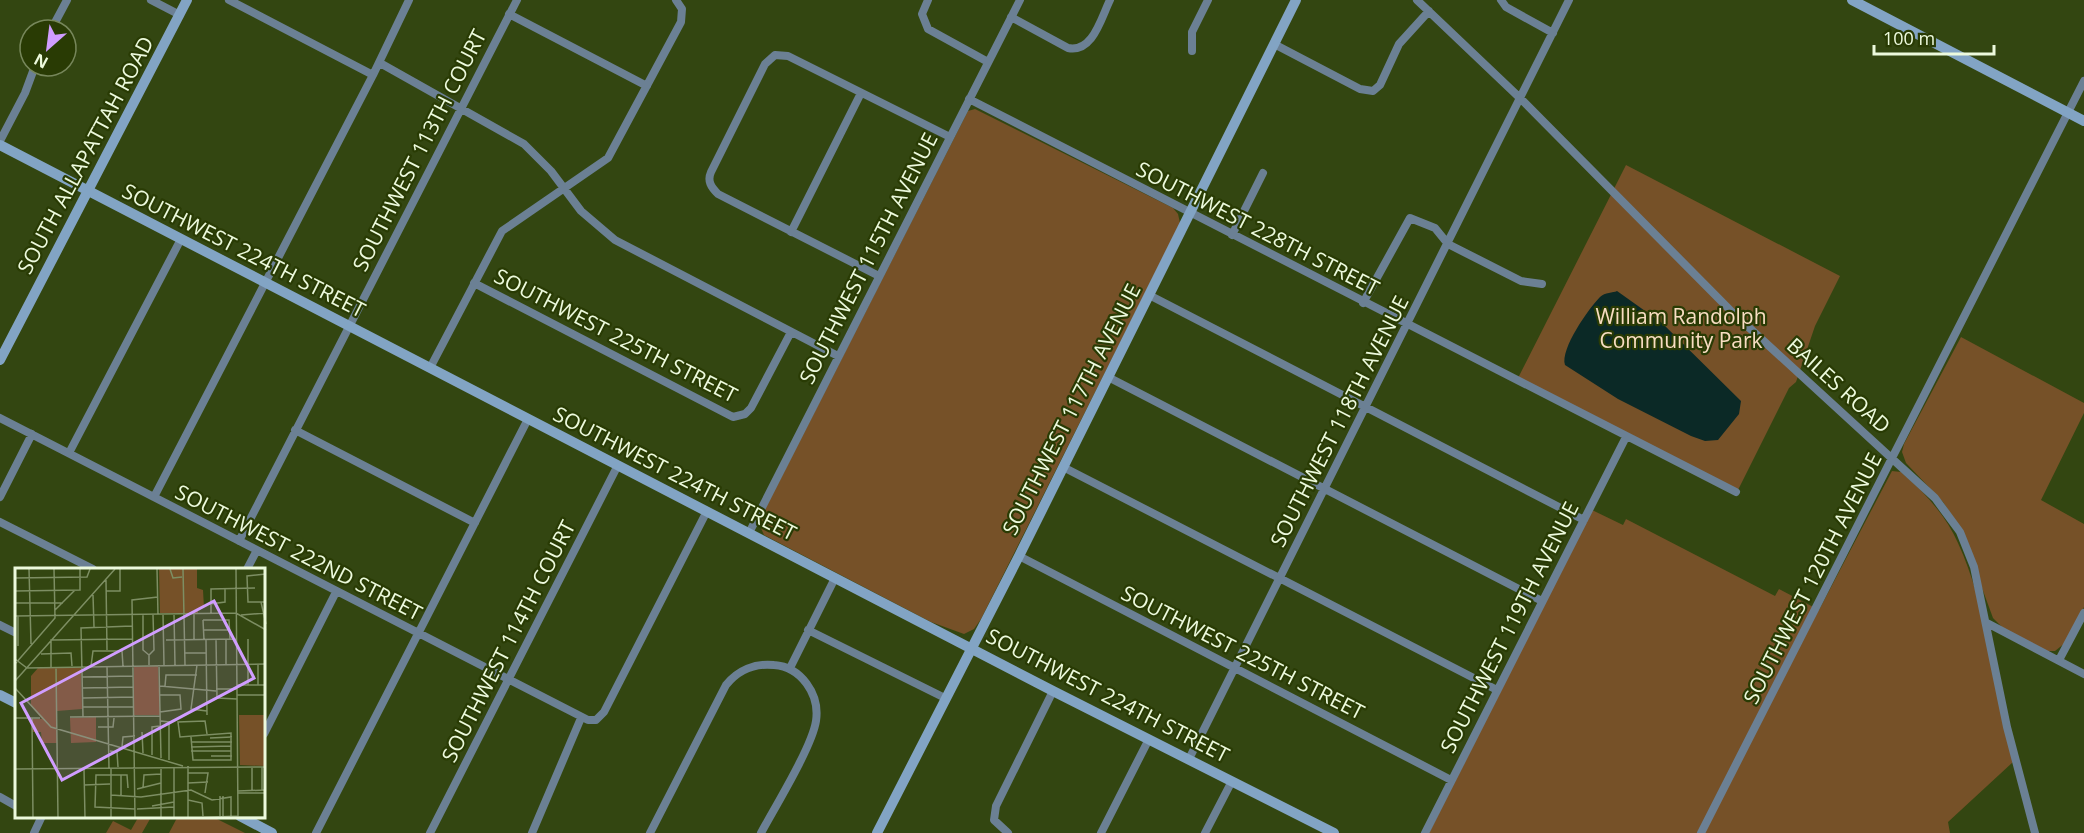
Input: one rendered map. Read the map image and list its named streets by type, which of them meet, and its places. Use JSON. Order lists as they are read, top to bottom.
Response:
{
  "streets": {
    "street": [
      "SOUTHWEST 113TH COURT",
      "SOUTH ALLAPATTAH ROAD",
      "SOUTHWEST 228TH STREET",
      "SOUTHWEST 224TH STREET",
      "SOUTHWEST 115TH AVENUE",
      "SOUTHWEST 225TH STREET",
      "BAILES ROAD",
      "SOUTHWEST 117TH AVENUE",
      "SOUTHWEST 118TH AVENUE",
      "SOUTHWEST 222ND STREET",
      "SOUTHWEST 120TH AVENUE",
      "SOUTHWEST 119TH AVENUE",
      "SOUTHWEST 114TH COURT"
    ]
  },
  "crossings": [
    ["SOUTHWEST 113TH COURT", "SOUTHWEST 224TH STREET"],
    ["SOUTHWEST 113TH COURT", "SOUTHWEST 222ND STREET"],
    ["SOUTH ALLAPATTAH ROAD", "SOUTHWEST 224TH STREET"],
    ["SOUTHWEST 228TH STREET", "SOUTHWEST 115TH AVENUE"],
    ["SOUTHWEST 228TH STREET", "SOUTHWEST 117TH AVENUE"],
    ["SOUTHWEST 228TH STREET", "SOUTHWEST 118TH AVENUE"],
    ["SOUTHWEST 228TH STREET", "SOUTHWEST 119TH AVENUE"],
    ["SOUTHWEST 224TH STREET", "SOUTHWEST 115TH AVENUE"],
    ["SOUTHWEST 224TH STREET", "SOUTHWEST 117TH AVENUE"],
    ["SOUTHWEST 224TH STREET", "SOUTHWEST 118TH AVENUE"],
    ["SOUTHWEST 224TH STREET", "SOUTHWEST 114TH COURT"],
    ["SOUTHWEST 225TH STREET", "SOUTHWEST 117TH AVENUE"],
    ["SOUTHWEST 225TH STREET", "SOUTHWEST 118TH AVENUE"],
    ["SOUTHWEST 225TH STREET", "SOUTHWEST 119TH AVENUE"],
    ["BAILES ROAD", "SOUTHWEST 118TH AVENUE"],
    ["BAILES ROAD", "SOUTHWEST 120TH AVENUE"],
    ["SOUTHWEST 222ND STREET", "SOUTHWEST 114TH COURT"]
  ],
  "parks": ["William Randolph Community Park"],
  "scale_bar": "100 m",
  "north": "bottom left"
}
